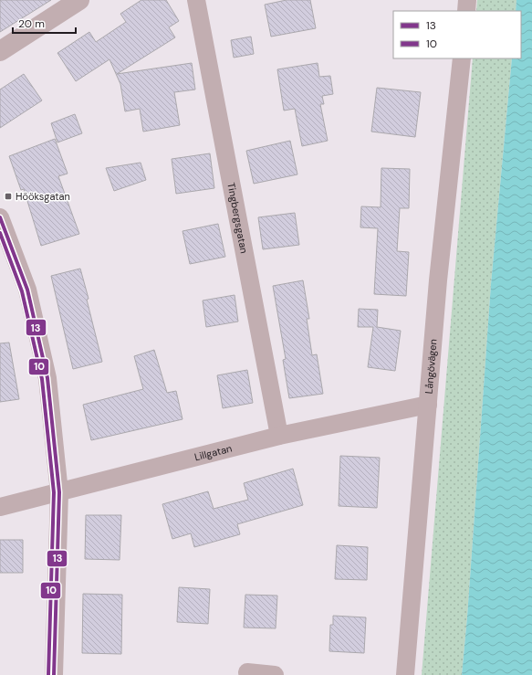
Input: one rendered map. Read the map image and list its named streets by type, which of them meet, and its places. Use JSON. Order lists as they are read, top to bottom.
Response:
{
  "streets": {
    "street": ["Tingbergsgatan", "Långövägen", "Lillgatan"]
  },
  "crossings": [
    ["Tingbergsgatan", "Lillgatan"],
    ["Långövägen", "Lillgatan"]
  ],
  "places": {
    "transit": ["Hööksgatan"]
  },
  "lines": ["transit line 13", "transit line 10"],
  "legend": ["13", "10"],
  "scale_bar": "20 m"
}
